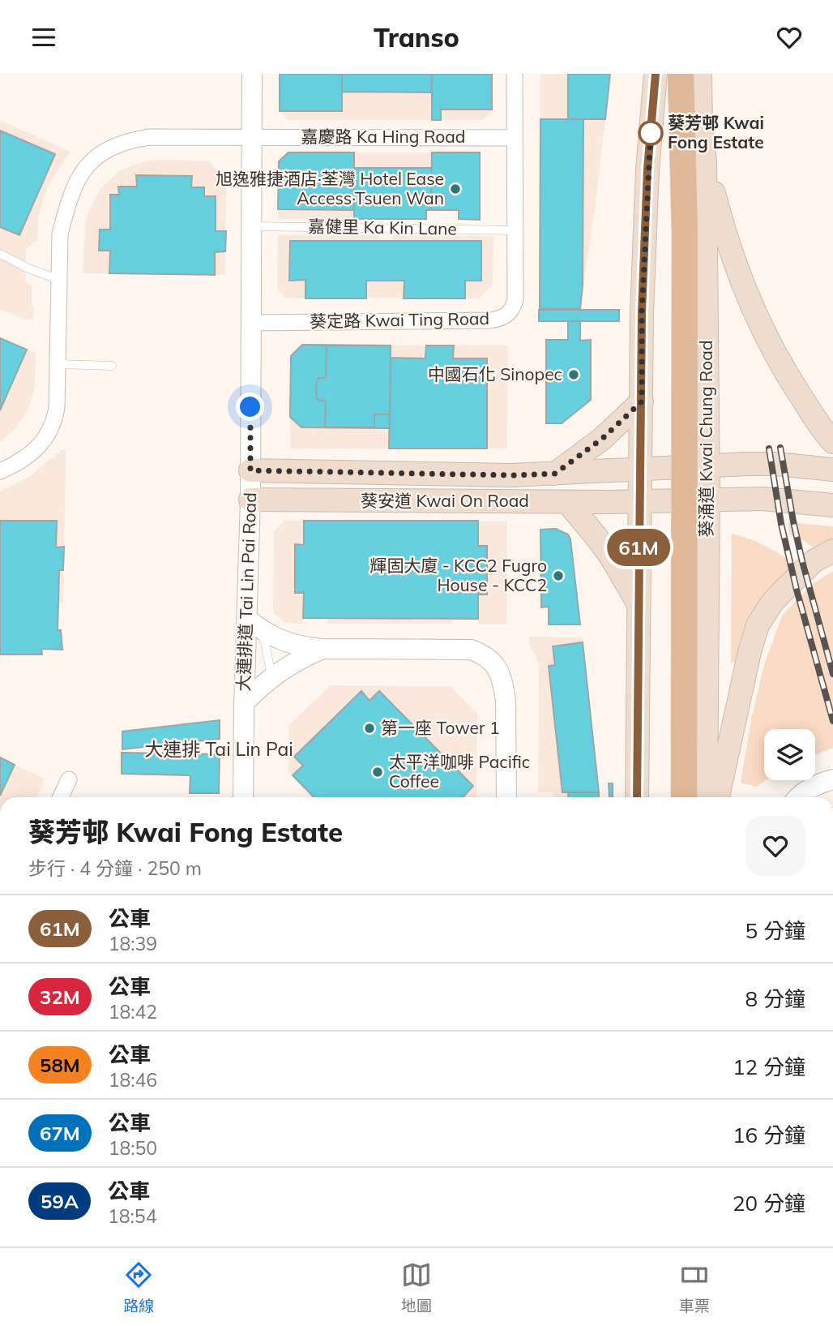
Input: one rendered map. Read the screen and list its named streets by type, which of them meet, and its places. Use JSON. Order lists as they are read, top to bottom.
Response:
{
  "streets": {
    "main road": ["葵涌道 Kwai Chung Road", "葵安道 Kwai On Road"],
    "street": ["嘉慶路 Ka Hing Road", "葵定路 Kwai Ting Road", "大連排道 Tai Lin Pai Road"],
    "lane": ["嘉健里 Ka Kin Lane"]
  },
  "crossings": [
    ["嘉慶路 Ka Hing Road", "葵定路 Kwai Ting Road"],
    ["嘉慶路 Ka Hing Road", "大連排道 Tai Lin Pai Road"],
    ["嘉健里 Ka Kin Lane", "葵定路 Kwai Ting Road"],
    ["嘉健里 Ka Kin Lane", "大連排道 Tai Lin Pai Road"],
    ["葵定路 Kwai Ting Road", "大連排道 Tai Lin Pai Road"],
    ["葵涌道 Kwai Chung Road", "葵安道 Kwai On Road"],
    ["葵安道 Kwai On Road", "大連排道 Tai Lin Pai Road"]
  ],
  "districts": ["大連排 Tai Lin Pai"],
  "places": [
    "葵芳邨 Kwai Fong Estate",
    "旭逸雅捷酒店·荃灣 Hotel Ease Access·Tsuen Wan",
    "中國石化 Sinopec",
    "輝固大廈 - KCC2 Fugro House - KCC2",
    "第一座 Tower 1",
    "太平洋咖啡 Pacific Coffee"
  ],
  "lines": ["bus line 61M"],
  "page": {
    "header": "Transo",
    "on_map": "61M",
    "heading": ["葵芳邨 Kwai Fong Estate", "步行 · 4 分鐘 · 250 m"],
    "list": [
      {
        "mark": "61M",
        "name": "公車",
        "note": "18:39",
        "value": "5 分鐘"
      },
      {
        "mark": "32M",
        "name": "公車",
        "note": "18:42",
        "value": "8 分鐘"
      },
      {
        "mark": "58M",
        "name": "公車",
        "note": "18:46",
        "value": "12 分鐘"
      },
      {
        "mark": "67M",
        "name": "公車",
        "note": "18:50",
        "value": "16 分鐘"
      },
      {
        "mark": "59A",
        "name": "公車",
        "note": "18:54",
        "value": "20 分鐘"
      }
    ],
    "tabs": ["路線", "地圖", "車票"]
  }
}
